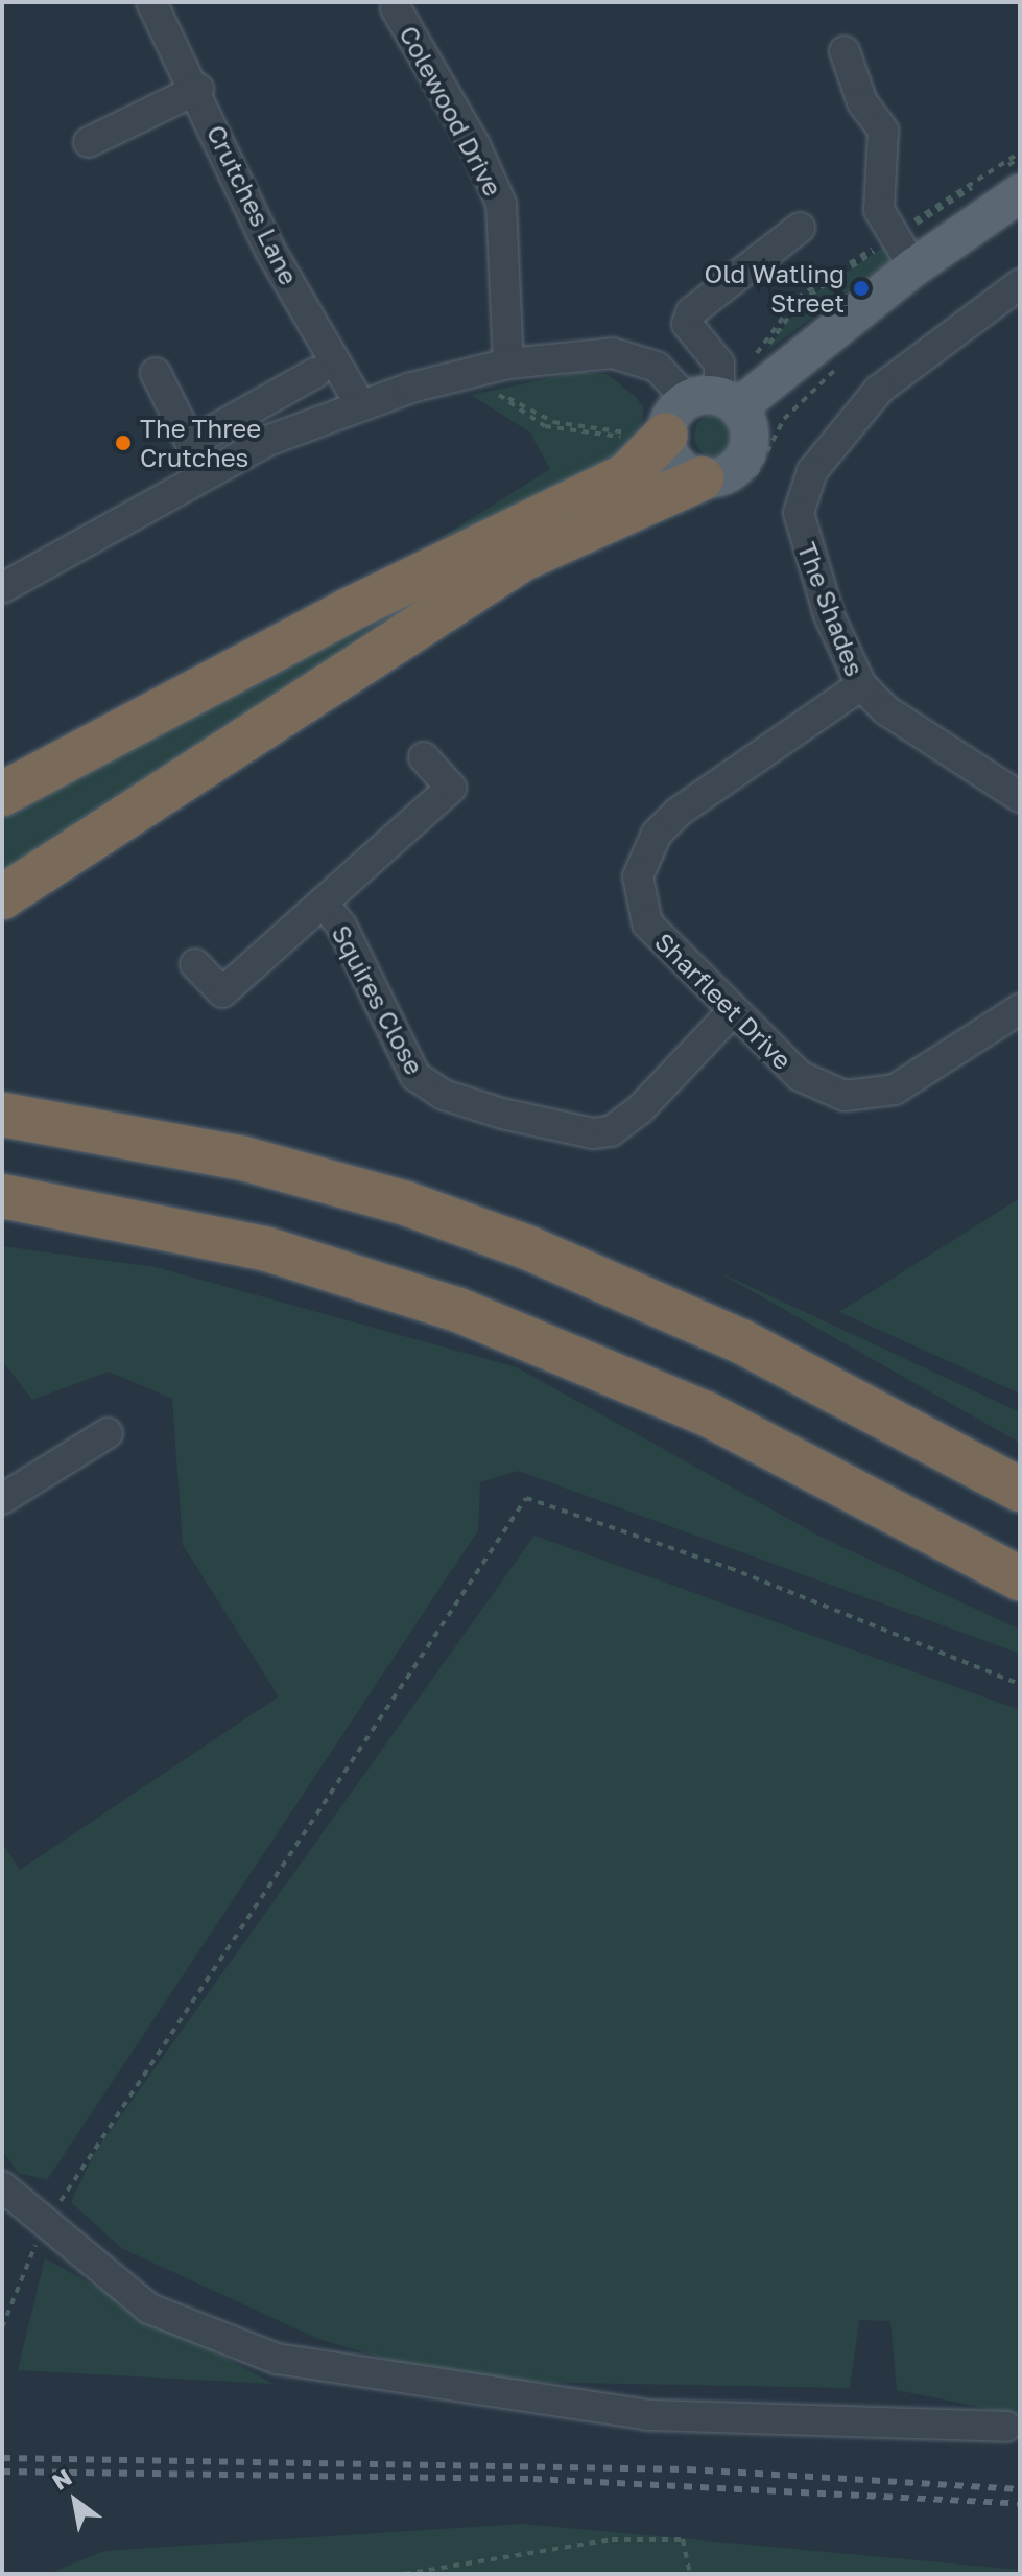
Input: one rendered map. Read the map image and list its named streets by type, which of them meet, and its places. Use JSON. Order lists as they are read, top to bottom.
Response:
{
  "streets": {
    "street": [
      "Colewood Drive",
      "Crutches Lane",
      "The Shades",
      "Squires Close",
      "Sharfleet Drive"
    ]
  },
  "crossings": [
    ["The Shades", "Sharfleet Drive"],
    ["Squires Close", "Sharfleet Drive"]
  ],
  "places": ["Old Watling Street", "The Three Crutches"],
  "north": "top left"
}
